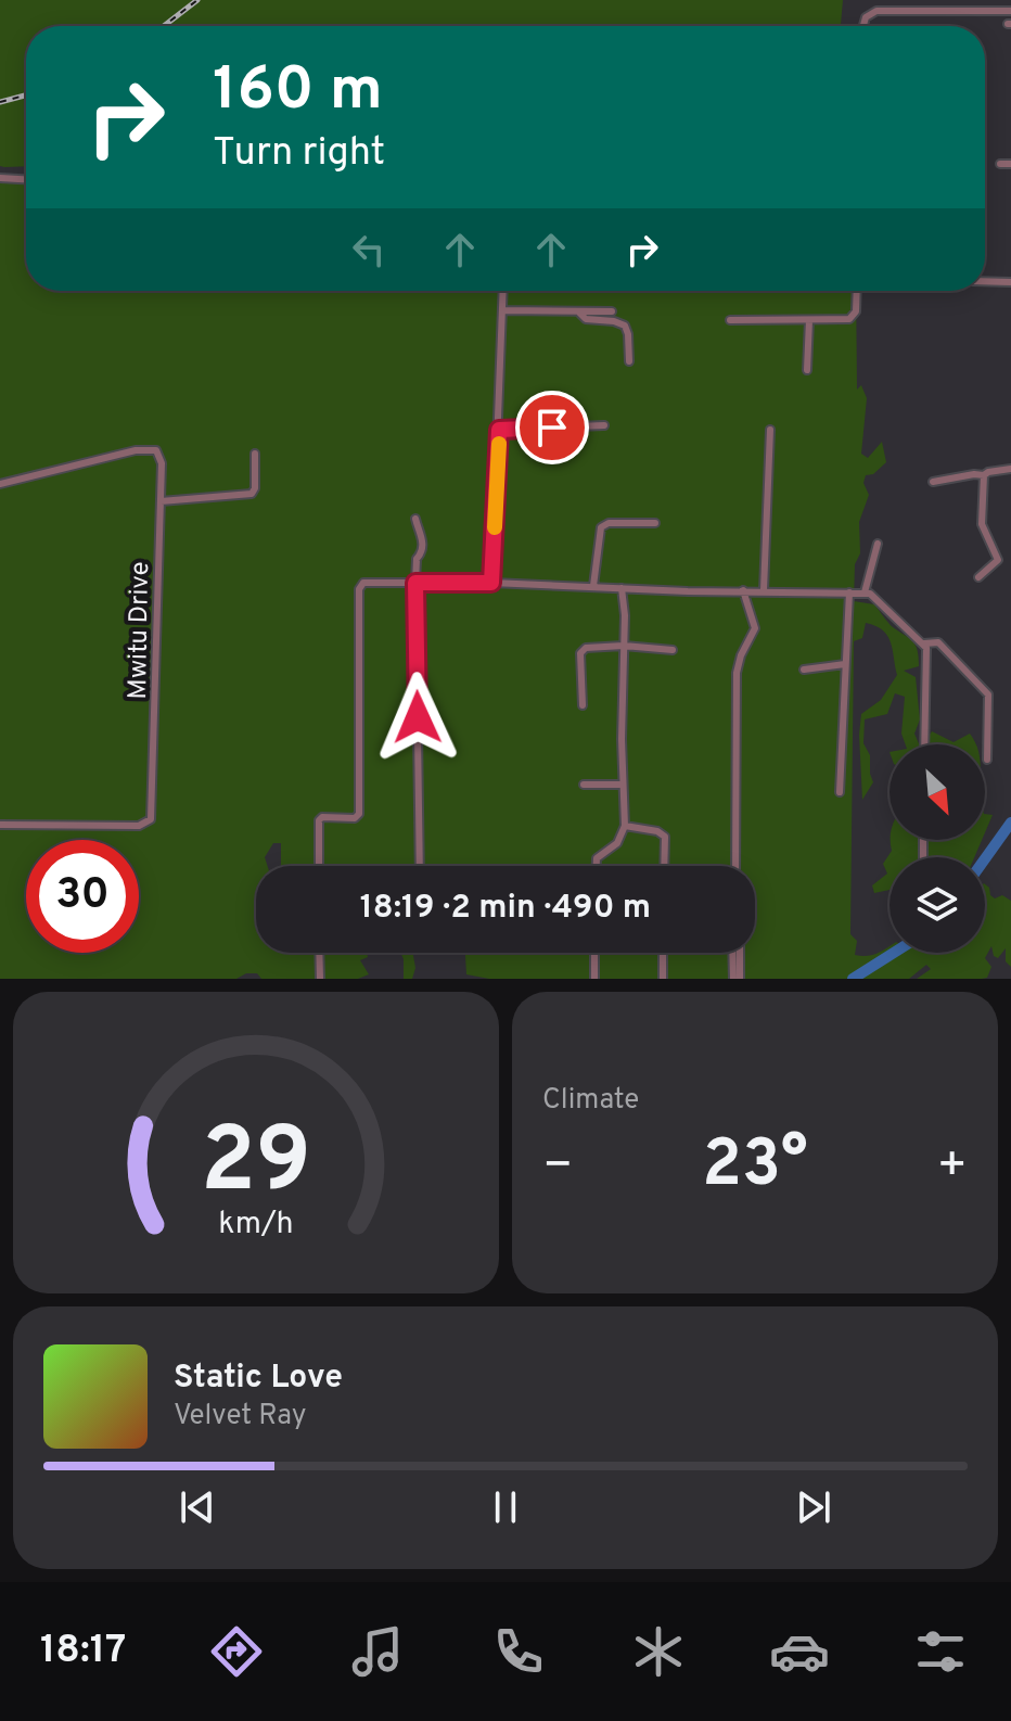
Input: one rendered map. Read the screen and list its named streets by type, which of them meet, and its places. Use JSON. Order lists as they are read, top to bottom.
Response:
{
  "streets": {
    "street": ["Mwitu Drive"]
  },
  "north": "bottom right",
  "page": {
    "turn": ["160 m", "Turn right"],
    "limit": "30",
    "trip": "18:19 · 2 min · 490 m",
    "tile": "Climate",
    "heat": ["−", "23°", "+"],
    "song": ["Static Love", "Velvet Ray"],
    "tabs": "18:17",
    "gauge": ["29", "km/h"]
  }
}
